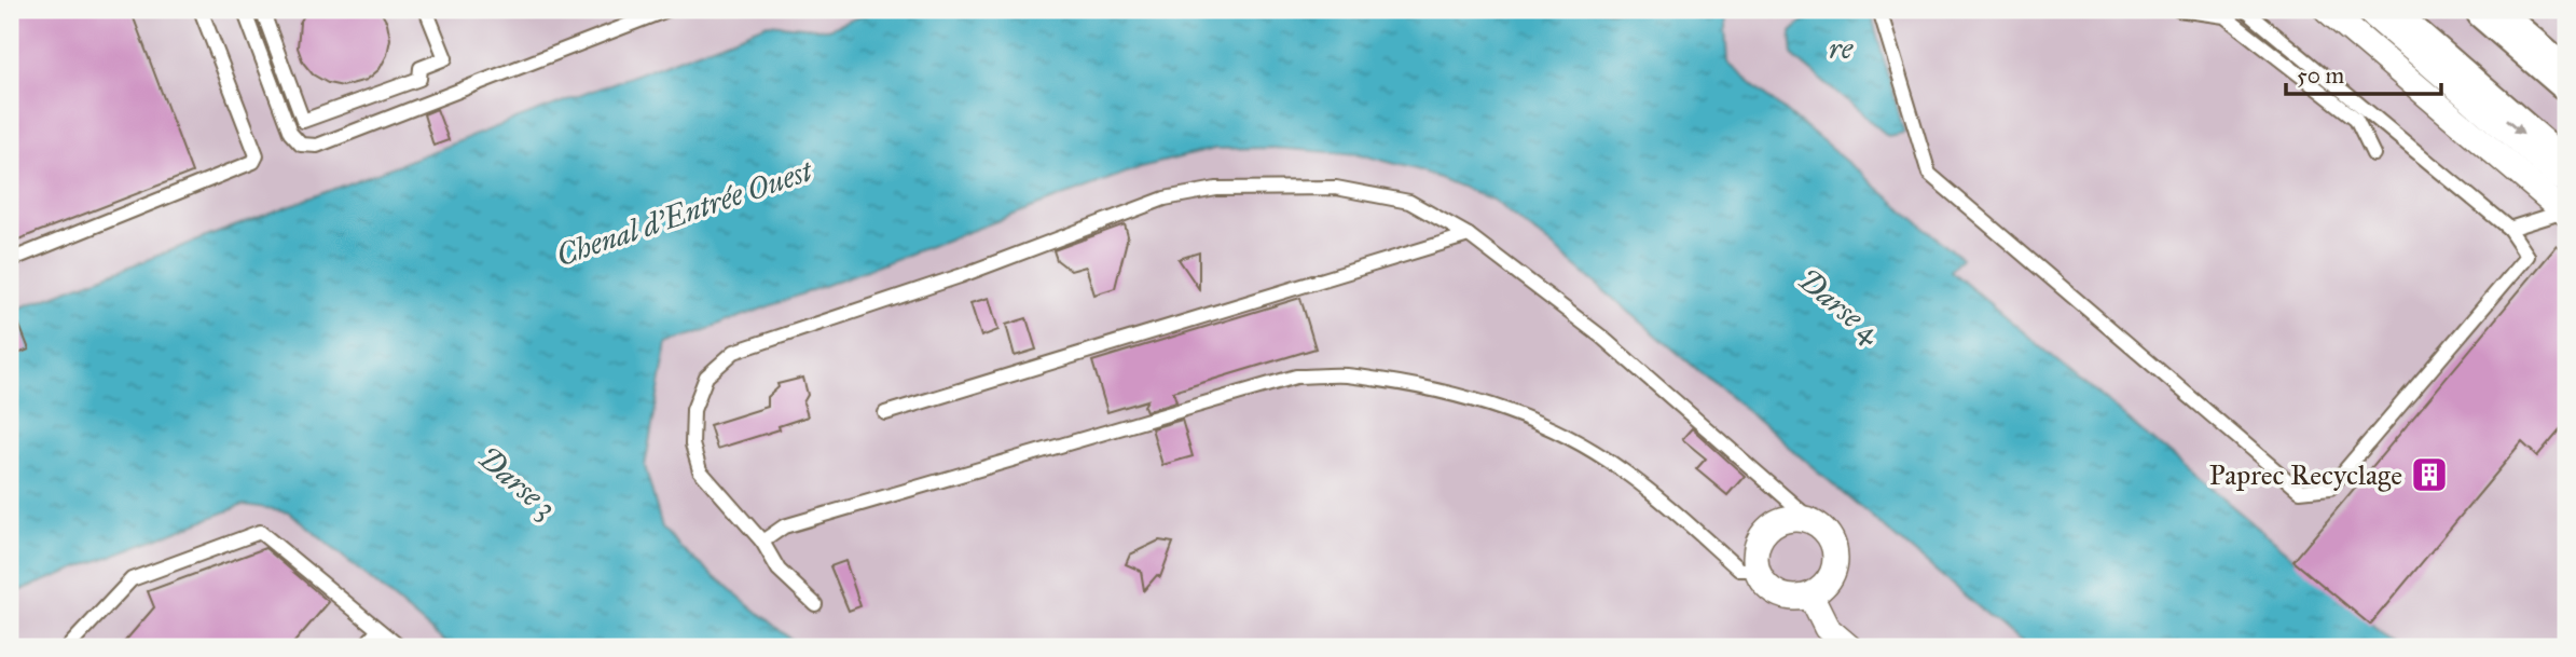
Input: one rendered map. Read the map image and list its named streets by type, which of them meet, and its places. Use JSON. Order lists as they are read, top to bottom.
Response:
{
  "water": [
    "re",
    "Chenal d'Entrée Ouest",
    "Darse 4",
    "Darse 3"
  ],
  "places": {
    "building": ["Paprec Recyclage"]
  },
  "scale_bar": "50 m"
}
